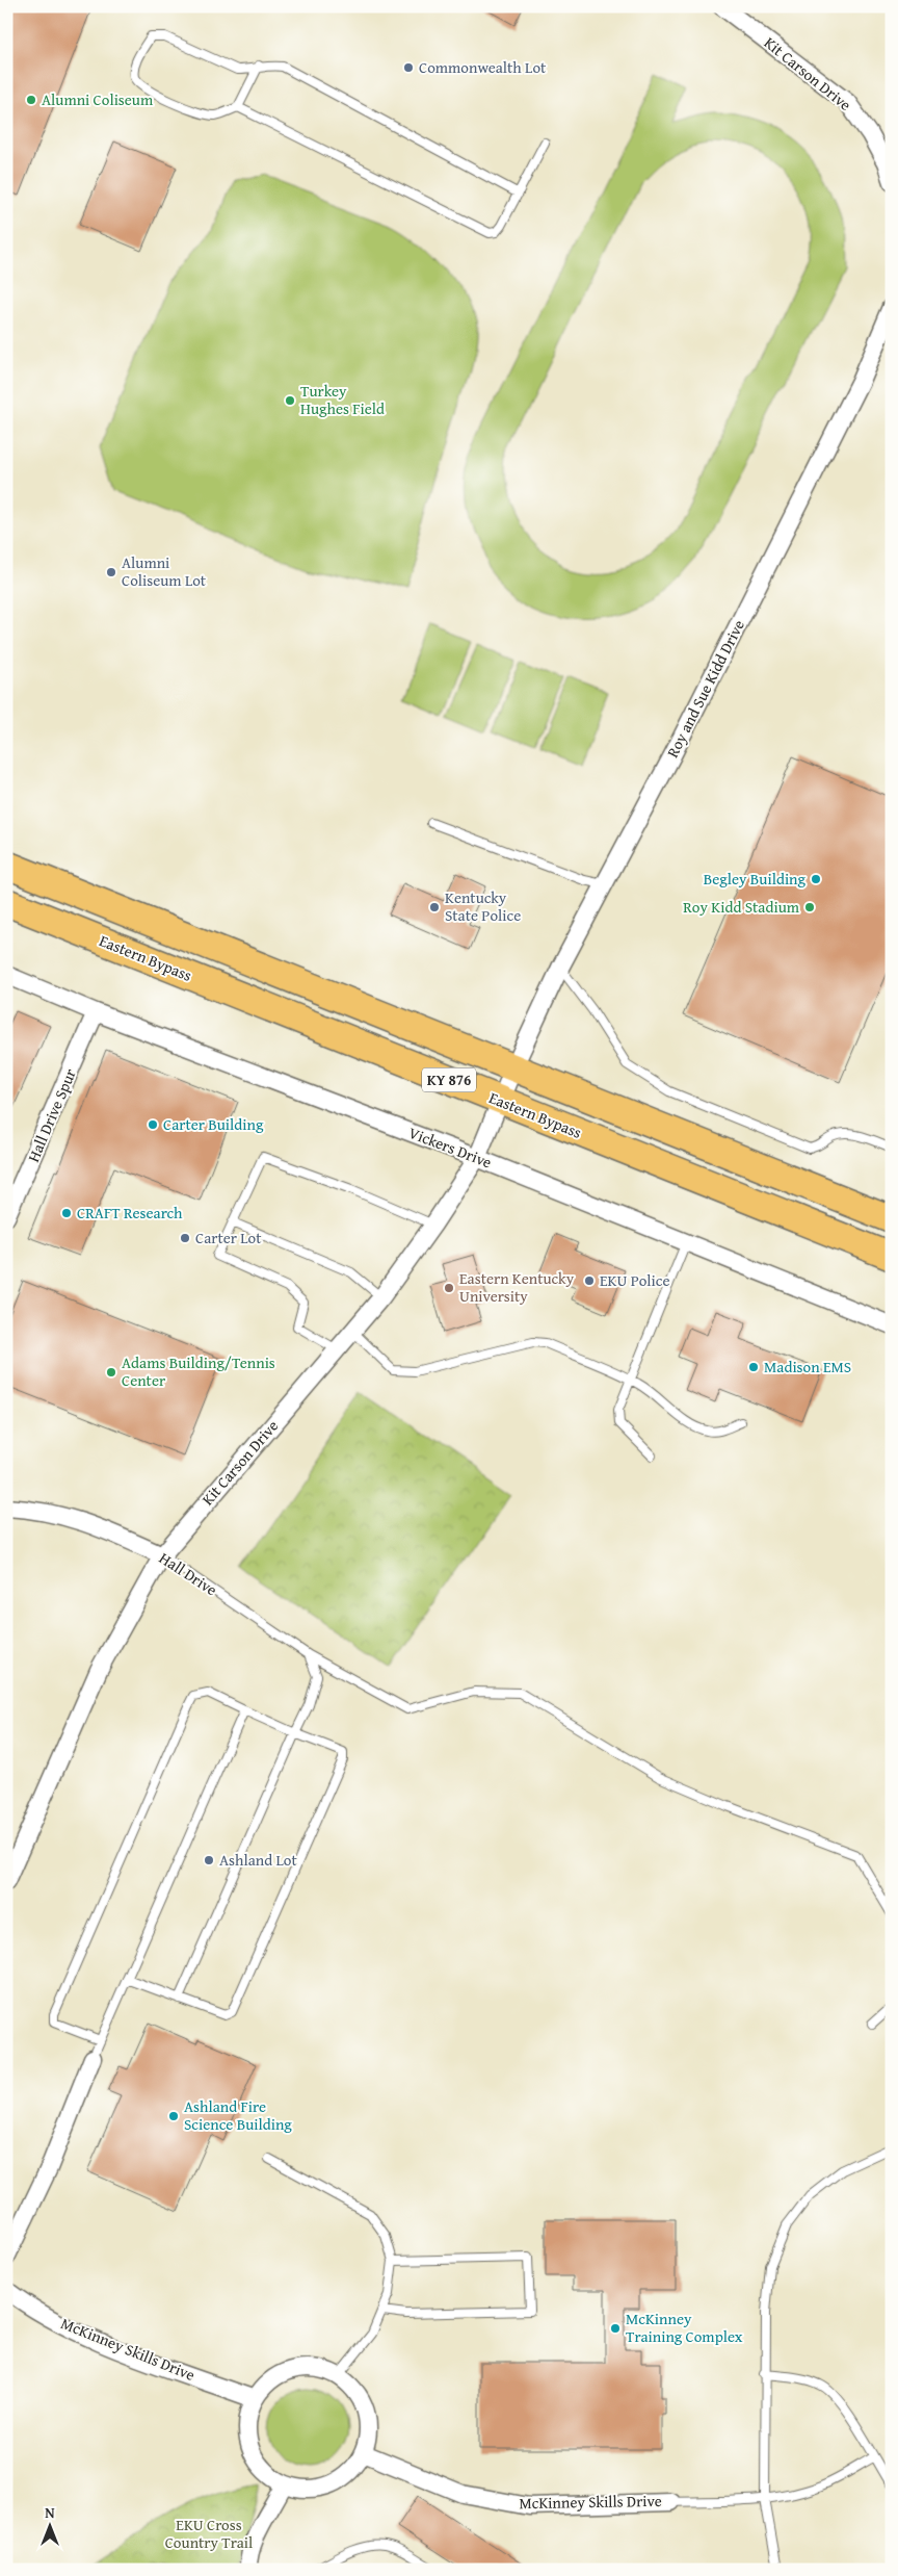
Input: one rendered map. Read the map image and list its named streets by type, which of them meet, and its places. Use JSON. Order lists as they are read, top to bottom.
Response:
{
  "streets": {
    "main road": ["Eastern Bypass", "KY 876"],
    "street": [
      "Kit Carson Drive",
      "Roy and Sue Kidd Drive",
      "Hall Drive Spur",
      "Vickers Drive",
      "Hall Drive",
      "McKinney Skills Drive"
    ]
  },
  "crossings": [
    ["Kit Carson Drive", "Roy and Sue Kidd Drive"],
    ["Kit Carson Drive", "Eastern Bypass"],
    ["Kit Carson Drive", "KY 876"],
    ["Kit Carson Drive", "Vickers Drive"],
    ["Kit Carson Drive", "Hall Drive"],
    ["Roy and Sue Kidd Drive", "KY 876"],
    ["Hall Drive Spur", "Vickers Drive"]
  ],
  "parks": ["EKU Cross Country Trail"],
  "places": [
    "Commonwealth Lot",
    "Alumni Coliseum",
    "Turkey Hughes Field",
    "Alumni Coliseum Lot",
    "Begley Building",
    "Kentucky State Police",
    "Roy Kidd Stadium",
    "Carter Building",
    "CRAFT Research",
    "Carter Lot",
    "EKU Police",
    "Eastern Kentucky University",
    "Madison EMS",
    "Adams Building/Tennis Center",
    "Ashland Lot",
    "Ashland Fire Science Building",
    "McKinney Training Complex"
  ],
  "north": "top"
}
